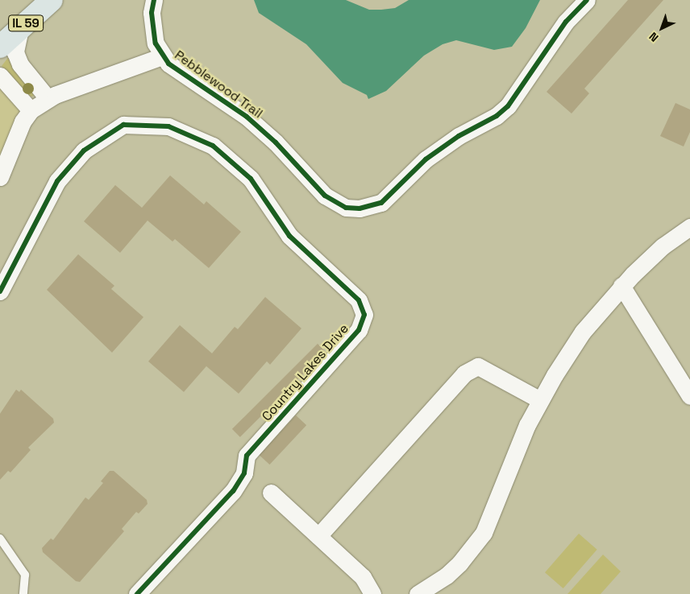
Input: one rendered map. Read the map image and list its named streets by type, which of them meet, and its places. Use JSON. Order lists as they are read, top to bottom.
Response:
{
  "streets": {
    "main road": ["IL 59"],
    "street": ["Pebblewood Trail", "Country Lakes Drive"]
  },
  "north": "bottom left"
}
